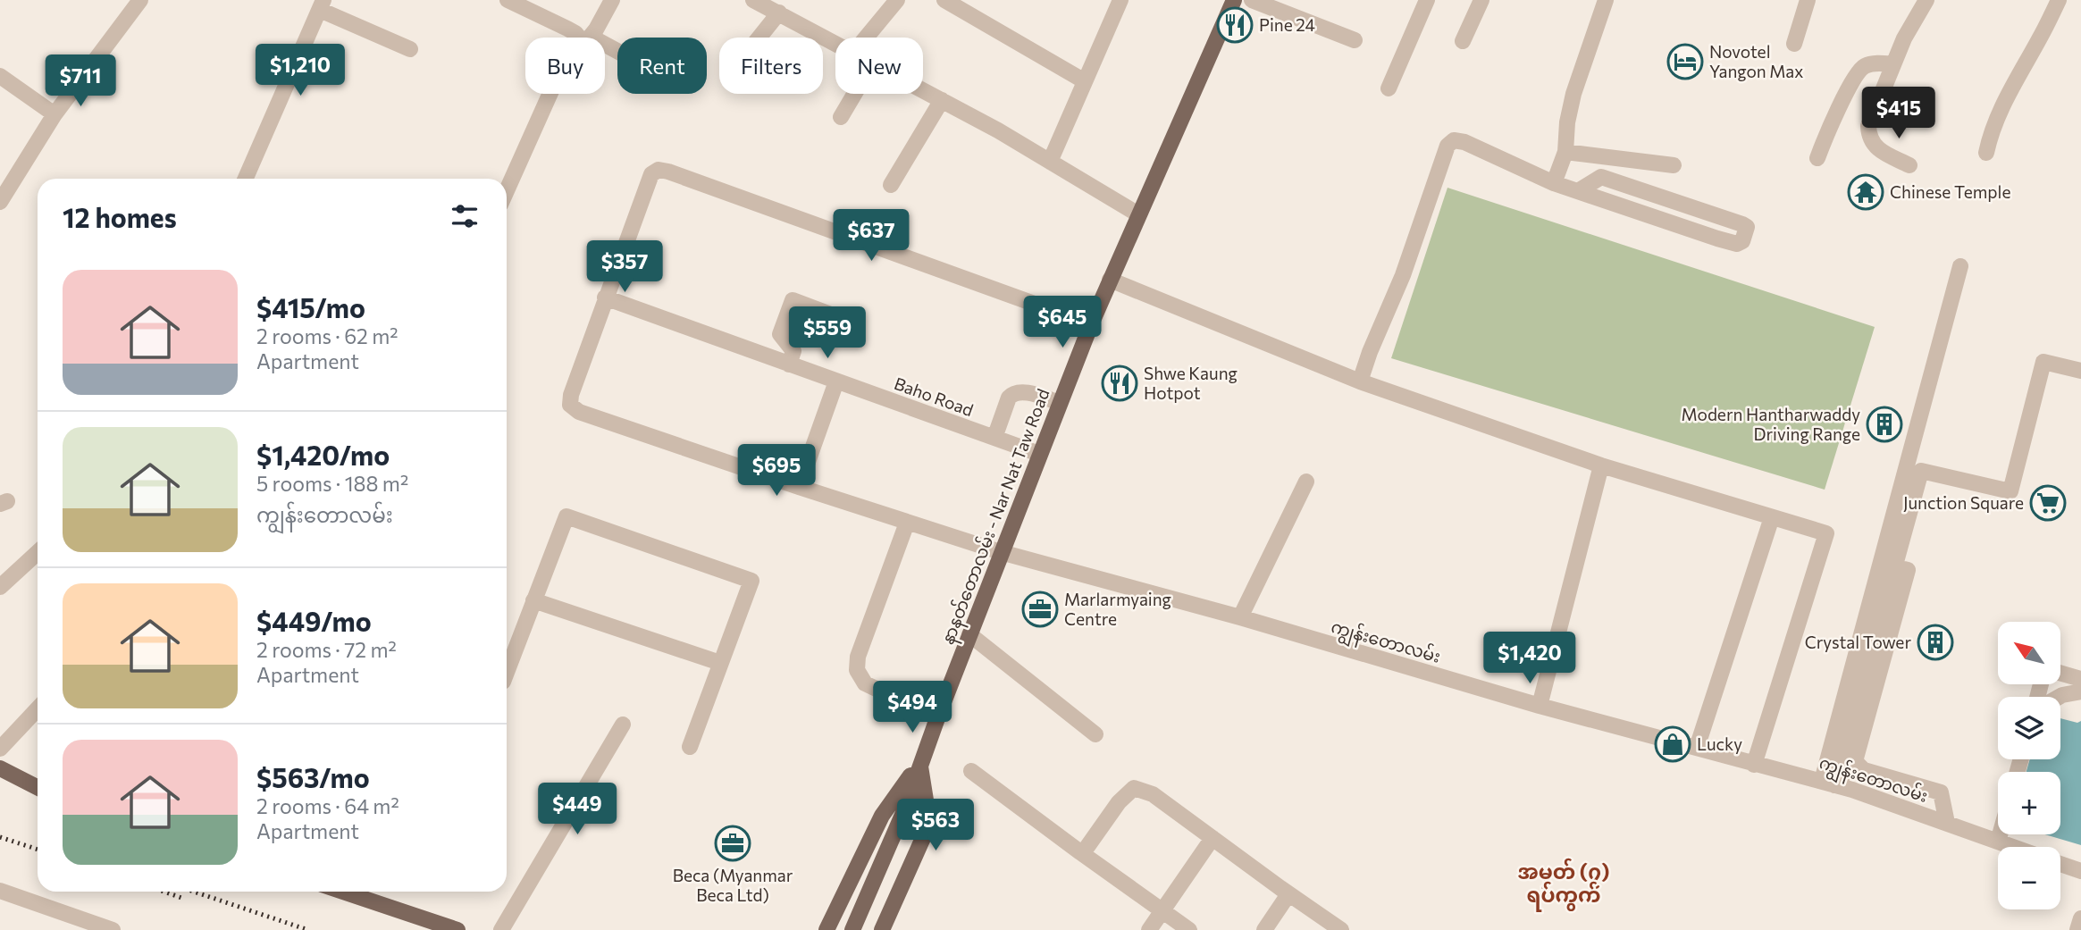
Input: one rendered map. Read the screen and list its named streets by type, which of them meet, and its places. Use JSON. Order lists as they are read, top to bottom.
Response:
{
  "streets": {
    "main road": ["နာနတ်တောလမ်း - Nar Nat Taw Road"],
    "street": ["Baho Road", "ကျွန်းတောလမ်း"]
  },
  "crossings": [
    ["Baho Road", "နာနတ်တောလမ်း - Nar Nat Taw Road"],
    ["Baho Road", "ကျွန်းတောလမ်း"],
    ["နာနတ်တောလမ်း - Nar Nat Taw Road", "ကျွန်းတောလမ်း"]
  ],
  "districts": ["အမှတ် (၇) ရပ်ကွက်"],
  "places": {
    "restaurant": ["Pine 24", "Shwe Kaung Hotpot"],
    "hotel": ["Novotel Yangon Max"],
    "temple": ["Chinese Temple"],
    "building": ["Modern Hantharwaddy Driving Range", "Crystal Tower"],
    "supermarket": ["Junction Square"],
    "office": ["Marlarmyaing Centre", "Beca (Myanmar Beca Ltd)"],
    "shop": ["Lucky"]
  },
  "north": "top left",
  "page": {
    "chip": [
      "Buy",
      "Rent",
      "Filters",
      "New"
    ],
    "price": [
      "$1,210",
      "$711",
      "$415",
      "$637",
      "$357",
      "$645",
      "$559",
      "$695",
      "$1,420",
      "$494",
      "$449",
      "$563"
    ],
    "heading": "12 homes",
    "list": [
      {
        "name": "$415/mo",
        "note": "2 rooms · 62 m² · Apartment"
      },
      {
        "name": "$1,420/mo",
        "note": "5 rooms · 188 m² · ကျွန်းတောလမ်း"
      },
      {
        "name": "$449/mo",
        "note": "2 rooms · 72 m² · Apartment"
      },
      {
        "name": "$563/mo",
        "note": "2 rooms · 64 m² · Apartment"
      }
    ],
    "map_buttons": ["+", "−"]
  }
}
